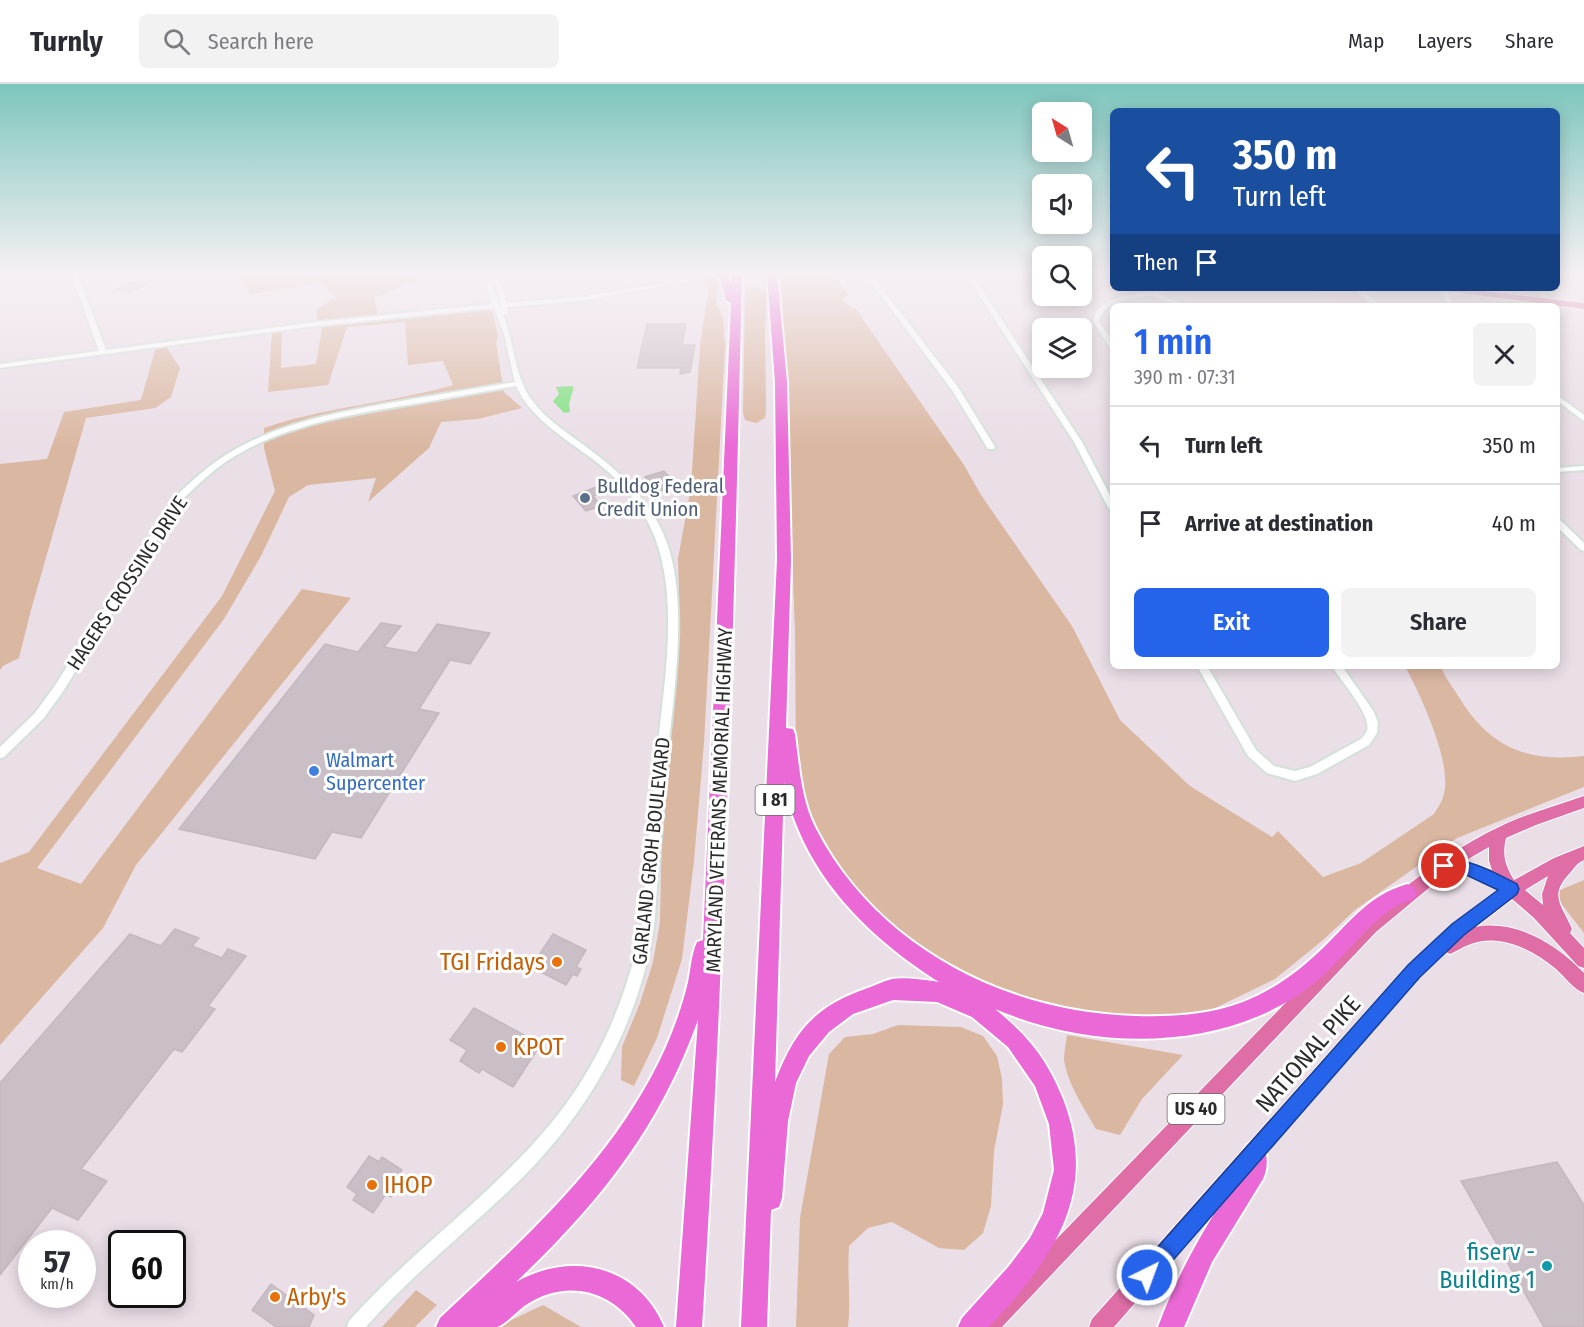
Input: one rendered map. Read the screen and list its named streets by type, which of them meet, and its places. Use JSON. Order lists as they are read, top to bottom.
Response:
{
  "streets": {
    "highway": ["MARYLAND VETERANS MEMORIAL HIGHWAY", "I 81"],
    "main road": ["NATIONAL PIKE", "US 40"],
    "street": ["HAGERS CROSSING DRIVE", "GARLAND GROH BOULEVARD"]
  },
  "crossings": [
    ["HAGERS CROSSING DRIVE", "GARLAND GROH BOULEVARD"],
    ["NATIONAL PIKE", "US 40"]
  ],
  "places": [
    "Bulldog Federal Credit Union",
    "Walmart Supercenter",
    "TGI Fridays",
    "KPOT",
    "IHOP",
    "fiserv - Building 1",
    "Arby's"
  ],
  "north": "top left",
  "page": {
    "header": "Turnly",
    "search": "Search here",
    "nav": ["Map", "Layers", "Share"],
    "turn": ["350 m", "Turn left"],
    "then": "Then",
    "heading": ["1 min", "390 m · 07:31"],
    "list": [
      {
        "name": "Turn left",
        "value": "350 m"
      },
      {
        "name": "Arrive at destination",
        "value": "40 m"
      }
    ],
    "buttons": ["Exit", "Share"],
    "speed": "57 km/h",
    "limit": "60"
  }
}
